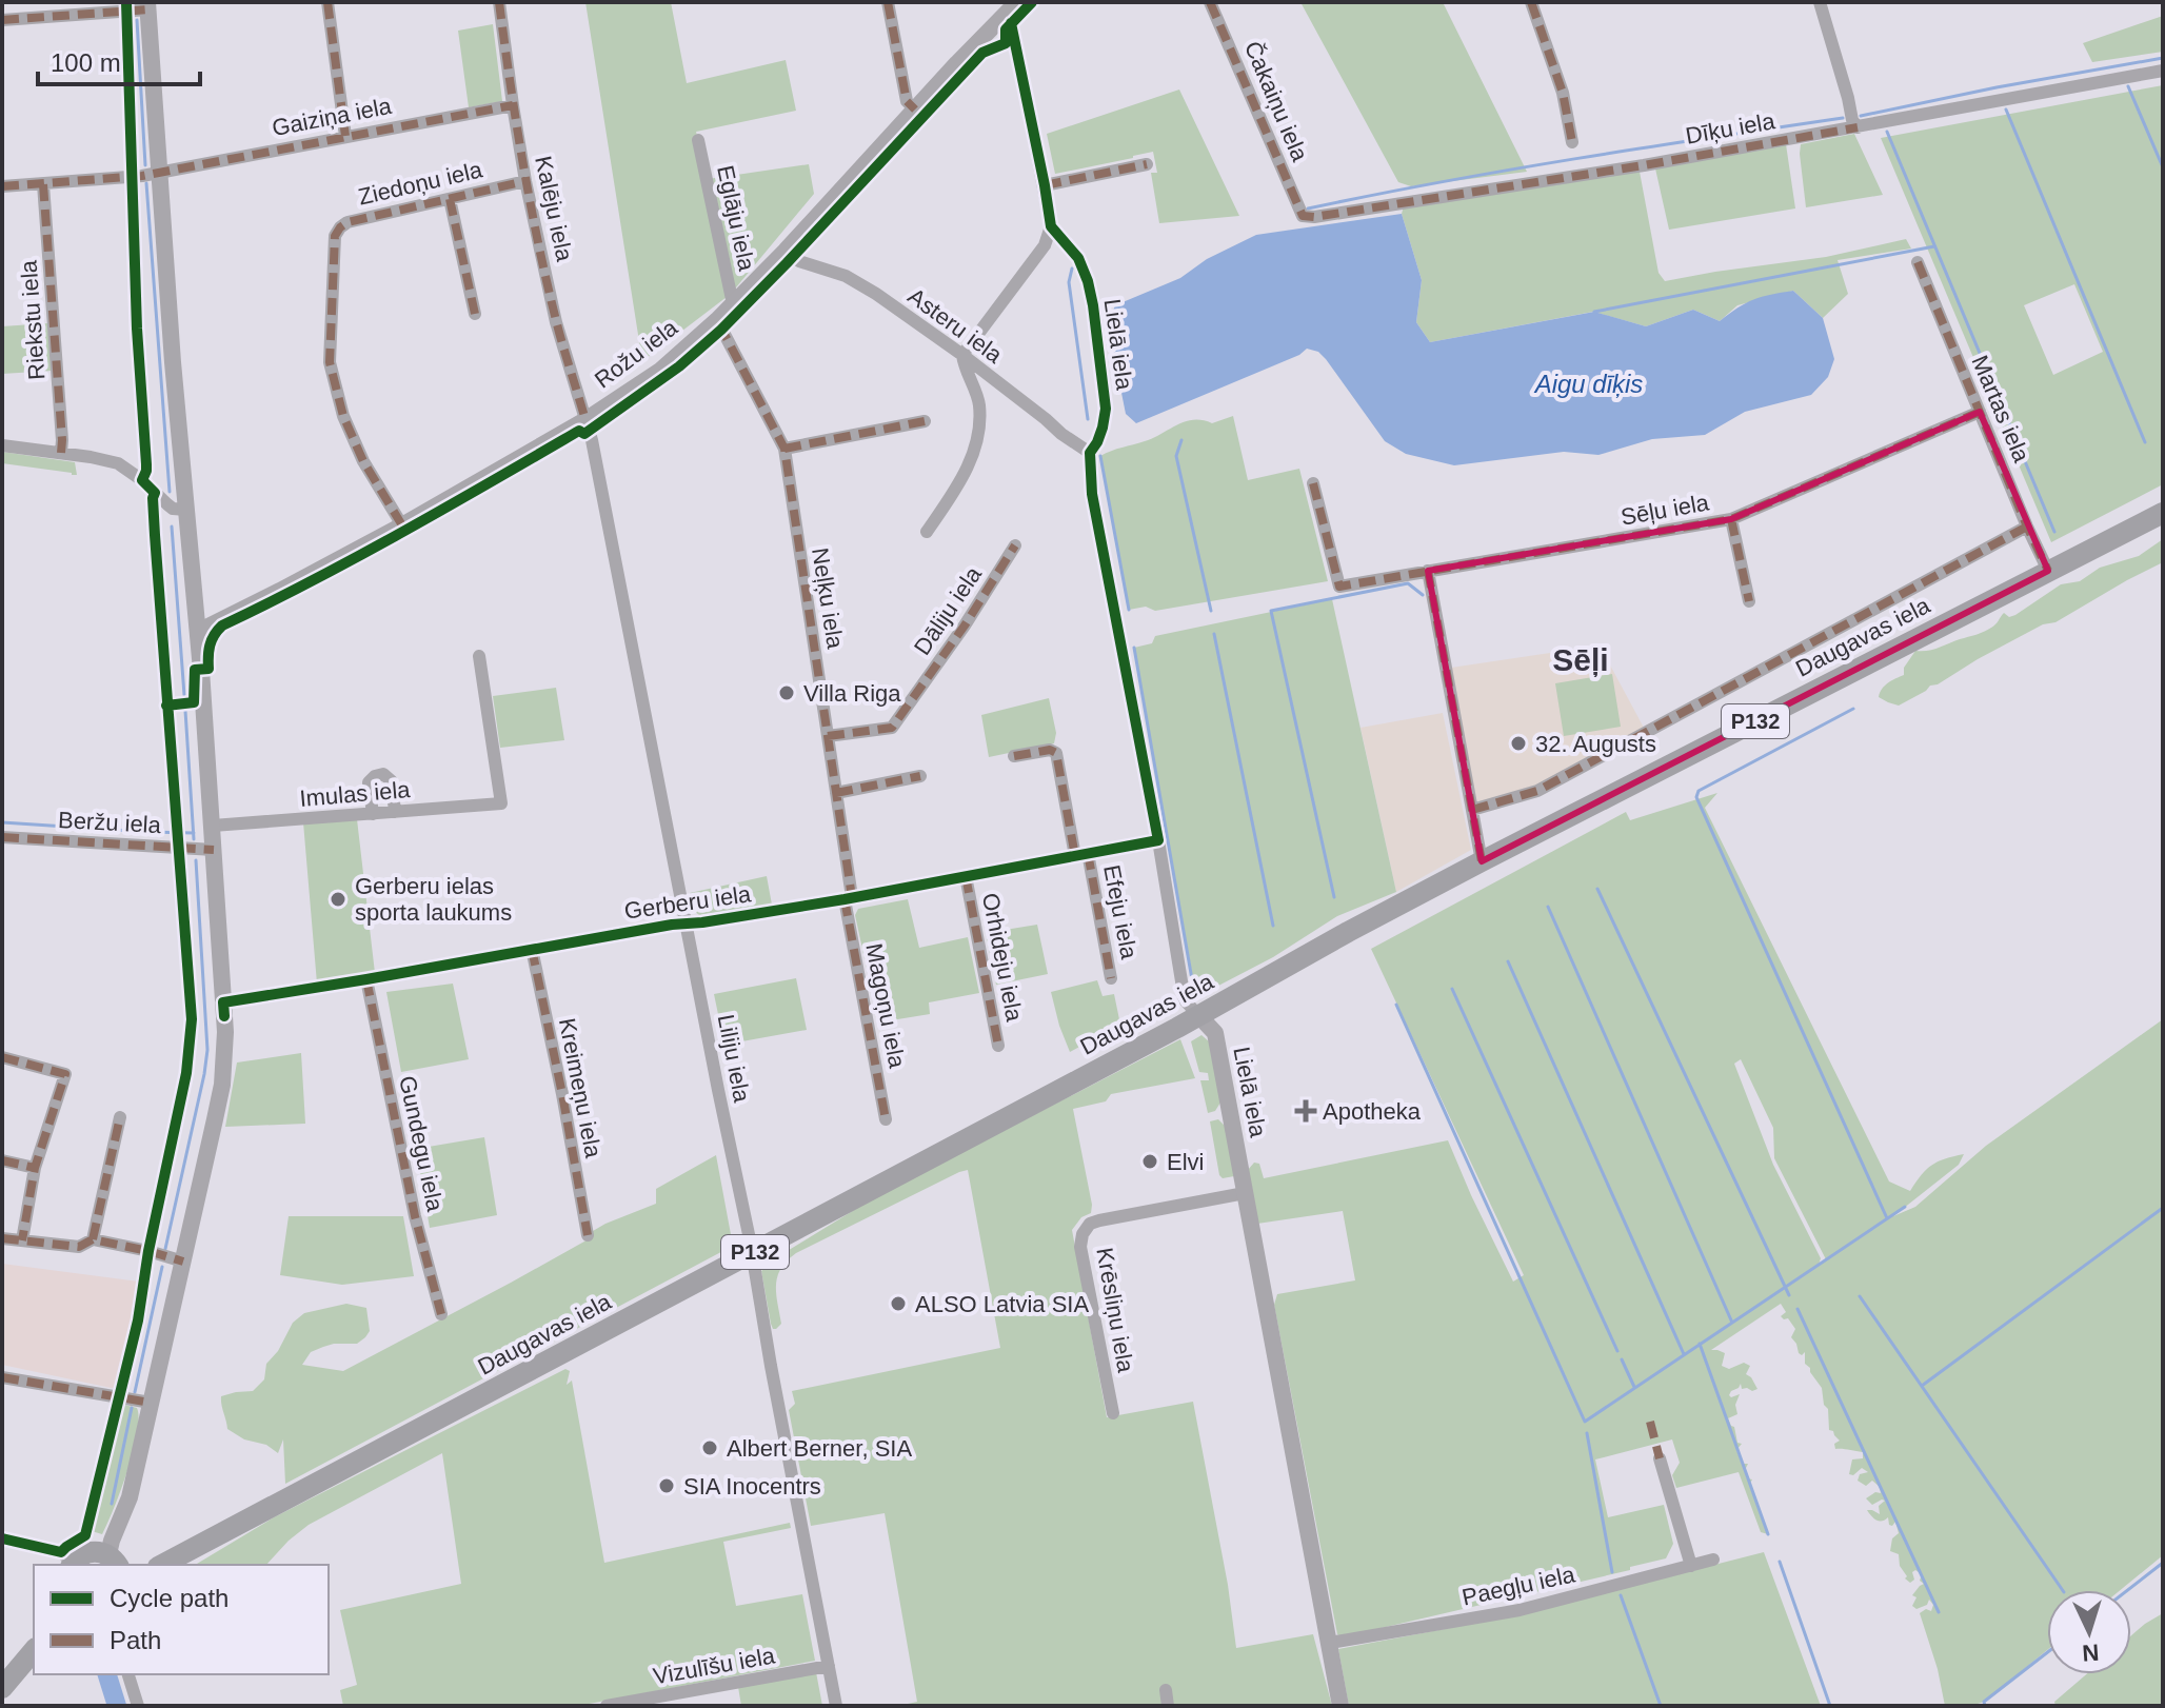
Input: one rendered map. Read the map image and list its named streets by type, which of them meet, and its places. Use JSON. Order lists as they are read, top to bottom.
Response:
{
  "streets": {
    "main road": ["Daugavas iela", "P132"],
    "street": [
      "Čakaiņu iela",
      "Gaiziņa iela",
      "Dīķu iela",
      "Ziedoņu iela",
      "Kalēju iela",
      "Eglāju iela",
      "Riekstu iela",
      "Asteru iela",
      "Lielā iela",
      "Rožu iela",
      "Martas iela",
      "Sēļu iela",
      "Neļķu iela",
      "Dāliju iela",
      "Imulas iela",
      "Beržu iela",
      "Gerberu iela",
      "Efeju iela",
      "Orhideju iela",
      "Magoņu iela",
      "Liliju iela",
      "Kreimeņu iela",
      "Gundegu iela",
      "Krēsliņu iela",
      "Paegļu iela",
      "Vizulīšu iela"
    ]
  },
  "crossings": [
    ["Čakaiņu iela", "Dīķu iela"],
    ["Gaiziņa iela", "Kalēju iela"],
    ["Gaiziņa iela", "Riekstu iela"],
    ["Ziedoņu iela", "Kalēju iela"],
    ["Ziedoņu iela", "Rožu iela"],
    ["Kalēju iela", "Rožu iela"],
    ["Kalēju iela", "Liliju iela"],
    ["Eglāju iela", "Rožu iela"],
    ["Asteru iela", "Lielā iela"],
    ["Asteru iela", "Rožu iela"],
    ["Lielā iela", "Daugavas iela"],
    ["Lielā iela", "Gerberu iela"],
    ["Lielā iela", "Krēsliņu iela"],
    ["Lielā iela", "Paegļu iela"],
    ["Rožu iela", "Neļķu iela"],
    ["Rožu iela", "Liliju iela"],
    ["Martas iela", "Sēļu iela"],
    ["Martas iela", "Daugavas iela"],
    ["Neļķu iela", "Dāliju iela"],
    ["Neļķu iela", "Gerberu iela"],
    ["Neļķu iela", "Magoņu iela"],
    ["Daugavas iela", "Liliju iela"],
    ["Gerberu iela", "Efeju iela"],
    ["Gerberu iela", "Orhideju iela"],
    ["Gerberu iela", "Magoņu iela"],
    ["Gerberu iela", "Liliju iela"],
    ["Gerberu iela", "Kreimeņu iela"],
    ["Gerberu iela", "Gundegu iela"],
    ["Liliju iela", "Vizulīšu iela"]
  ],
  "districts": ["Sēļi"],
  "water": ["Aigu dīķis"],
  "places": {
    "other": [
      "Villa Riga",
      "32. Augusts",
      "Gerberu ielas sporta laukums",
      "Elvi",
      "ALSO Latvia SIA",
      "Albert Berner, SIA",
      "SIA Inocentrs"
    ],
    "health": ["Apotheka"]
  },
  "legend": ["Cycle path", "Path"],
  "scale_bar": "100 m",
  "north": "bottom"
}
